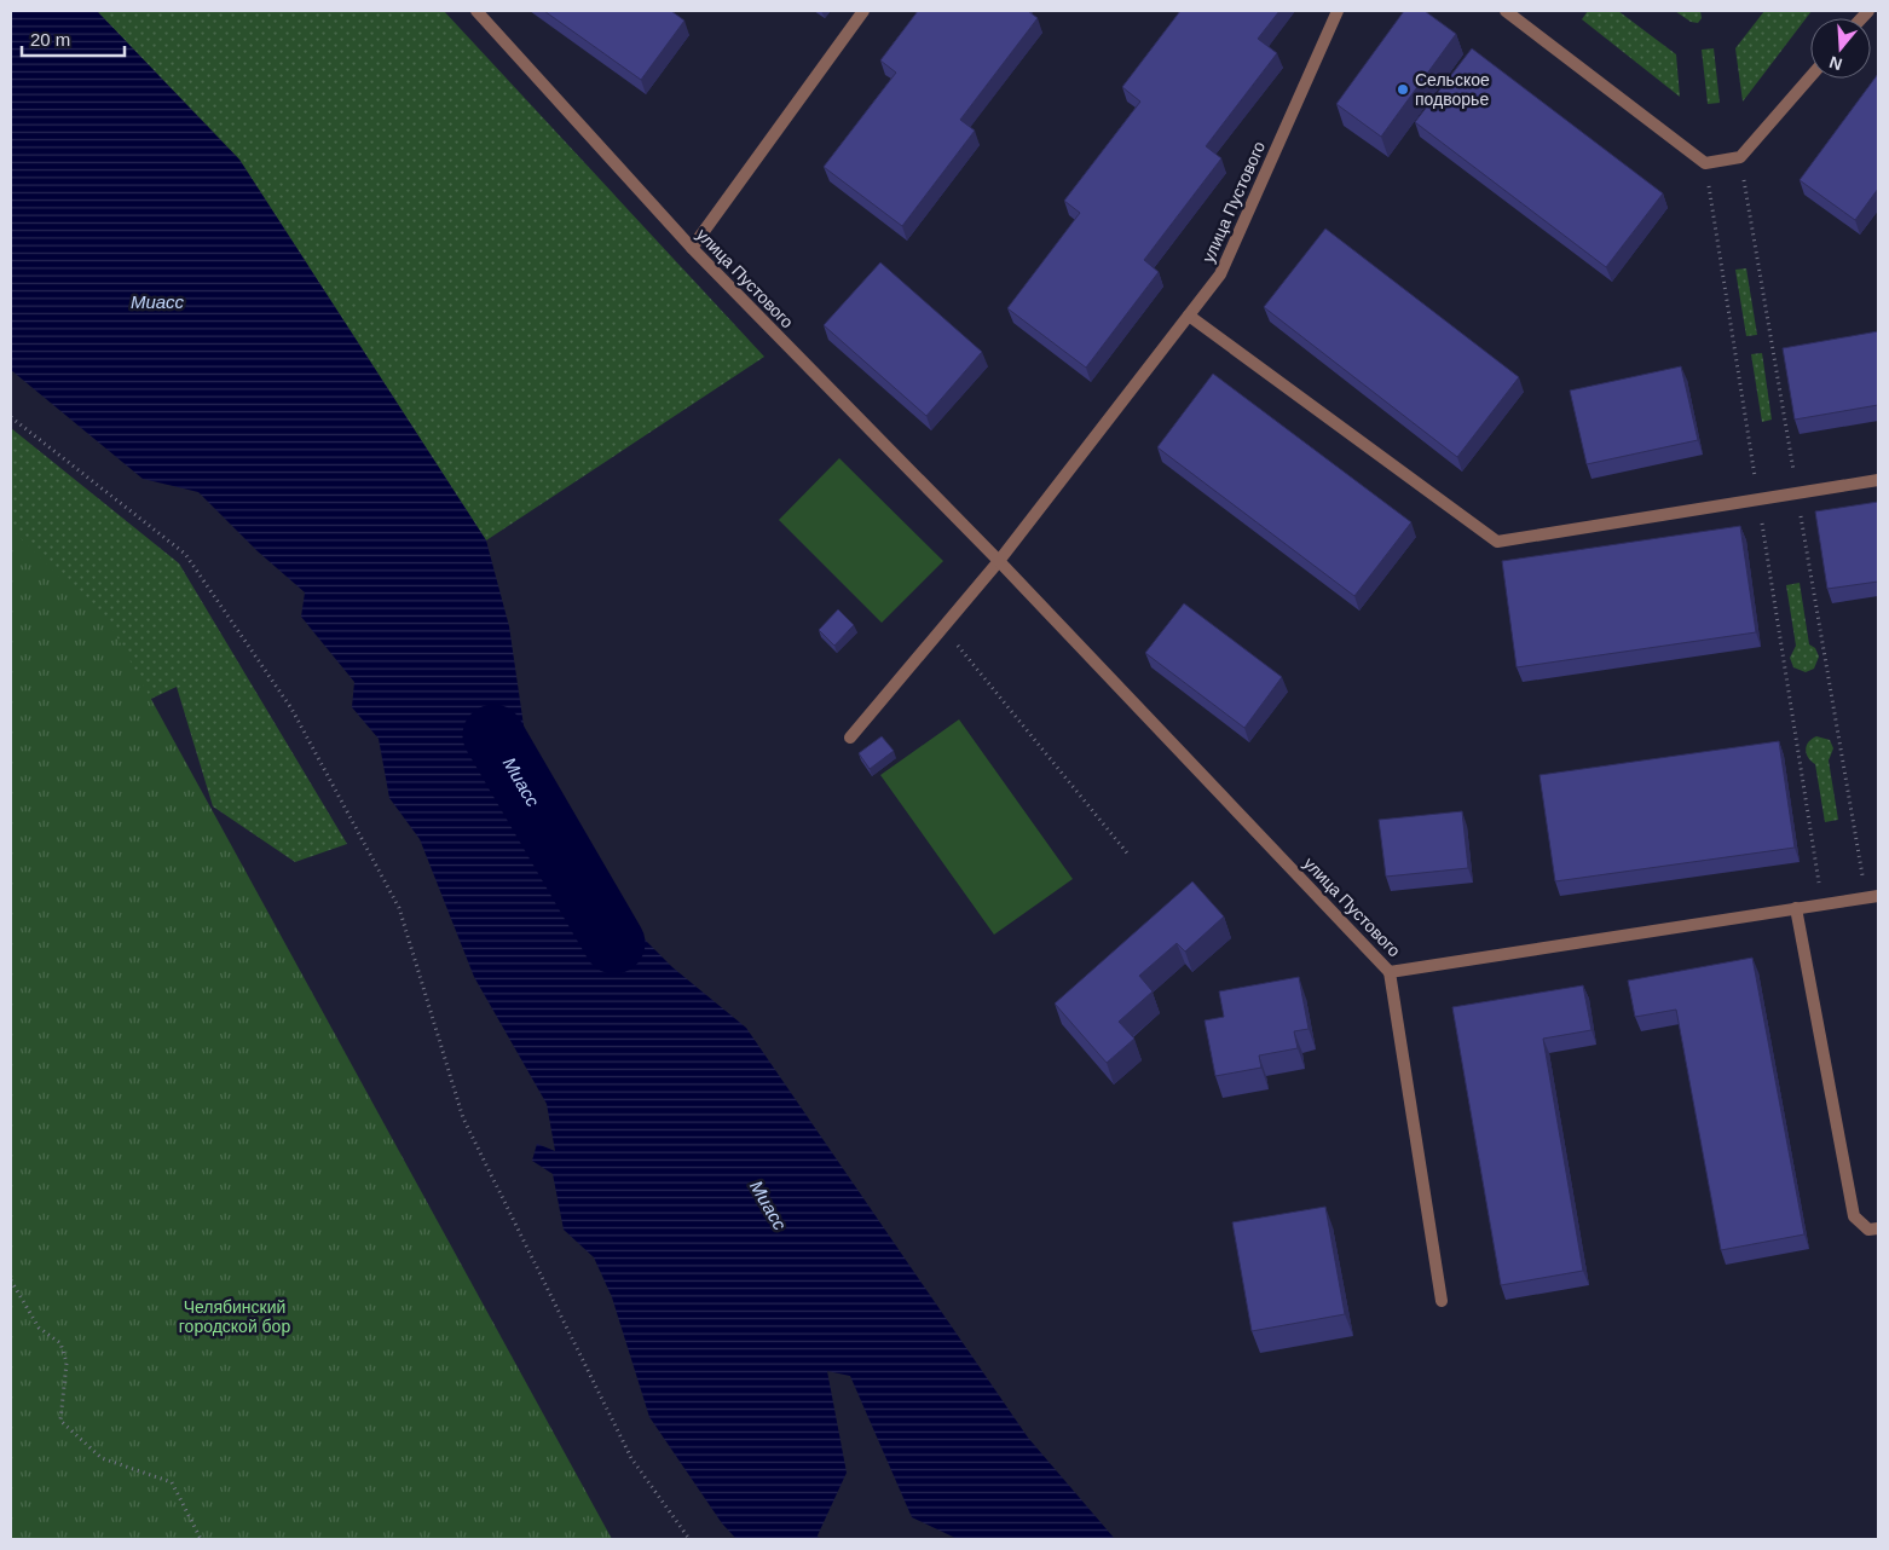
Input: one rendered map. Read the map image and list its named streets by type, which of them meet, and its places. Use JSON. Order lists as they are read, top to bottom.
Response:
{
  "streets": {
    "street": ["улица Пустового"]
  },
  "water": ["Миасс"],
  "parks": ["Челябинский городской бор"],
  "places": ["Сельское подворье"],
  "scale_bar": "20 m",
  "north": "bottom"
}
